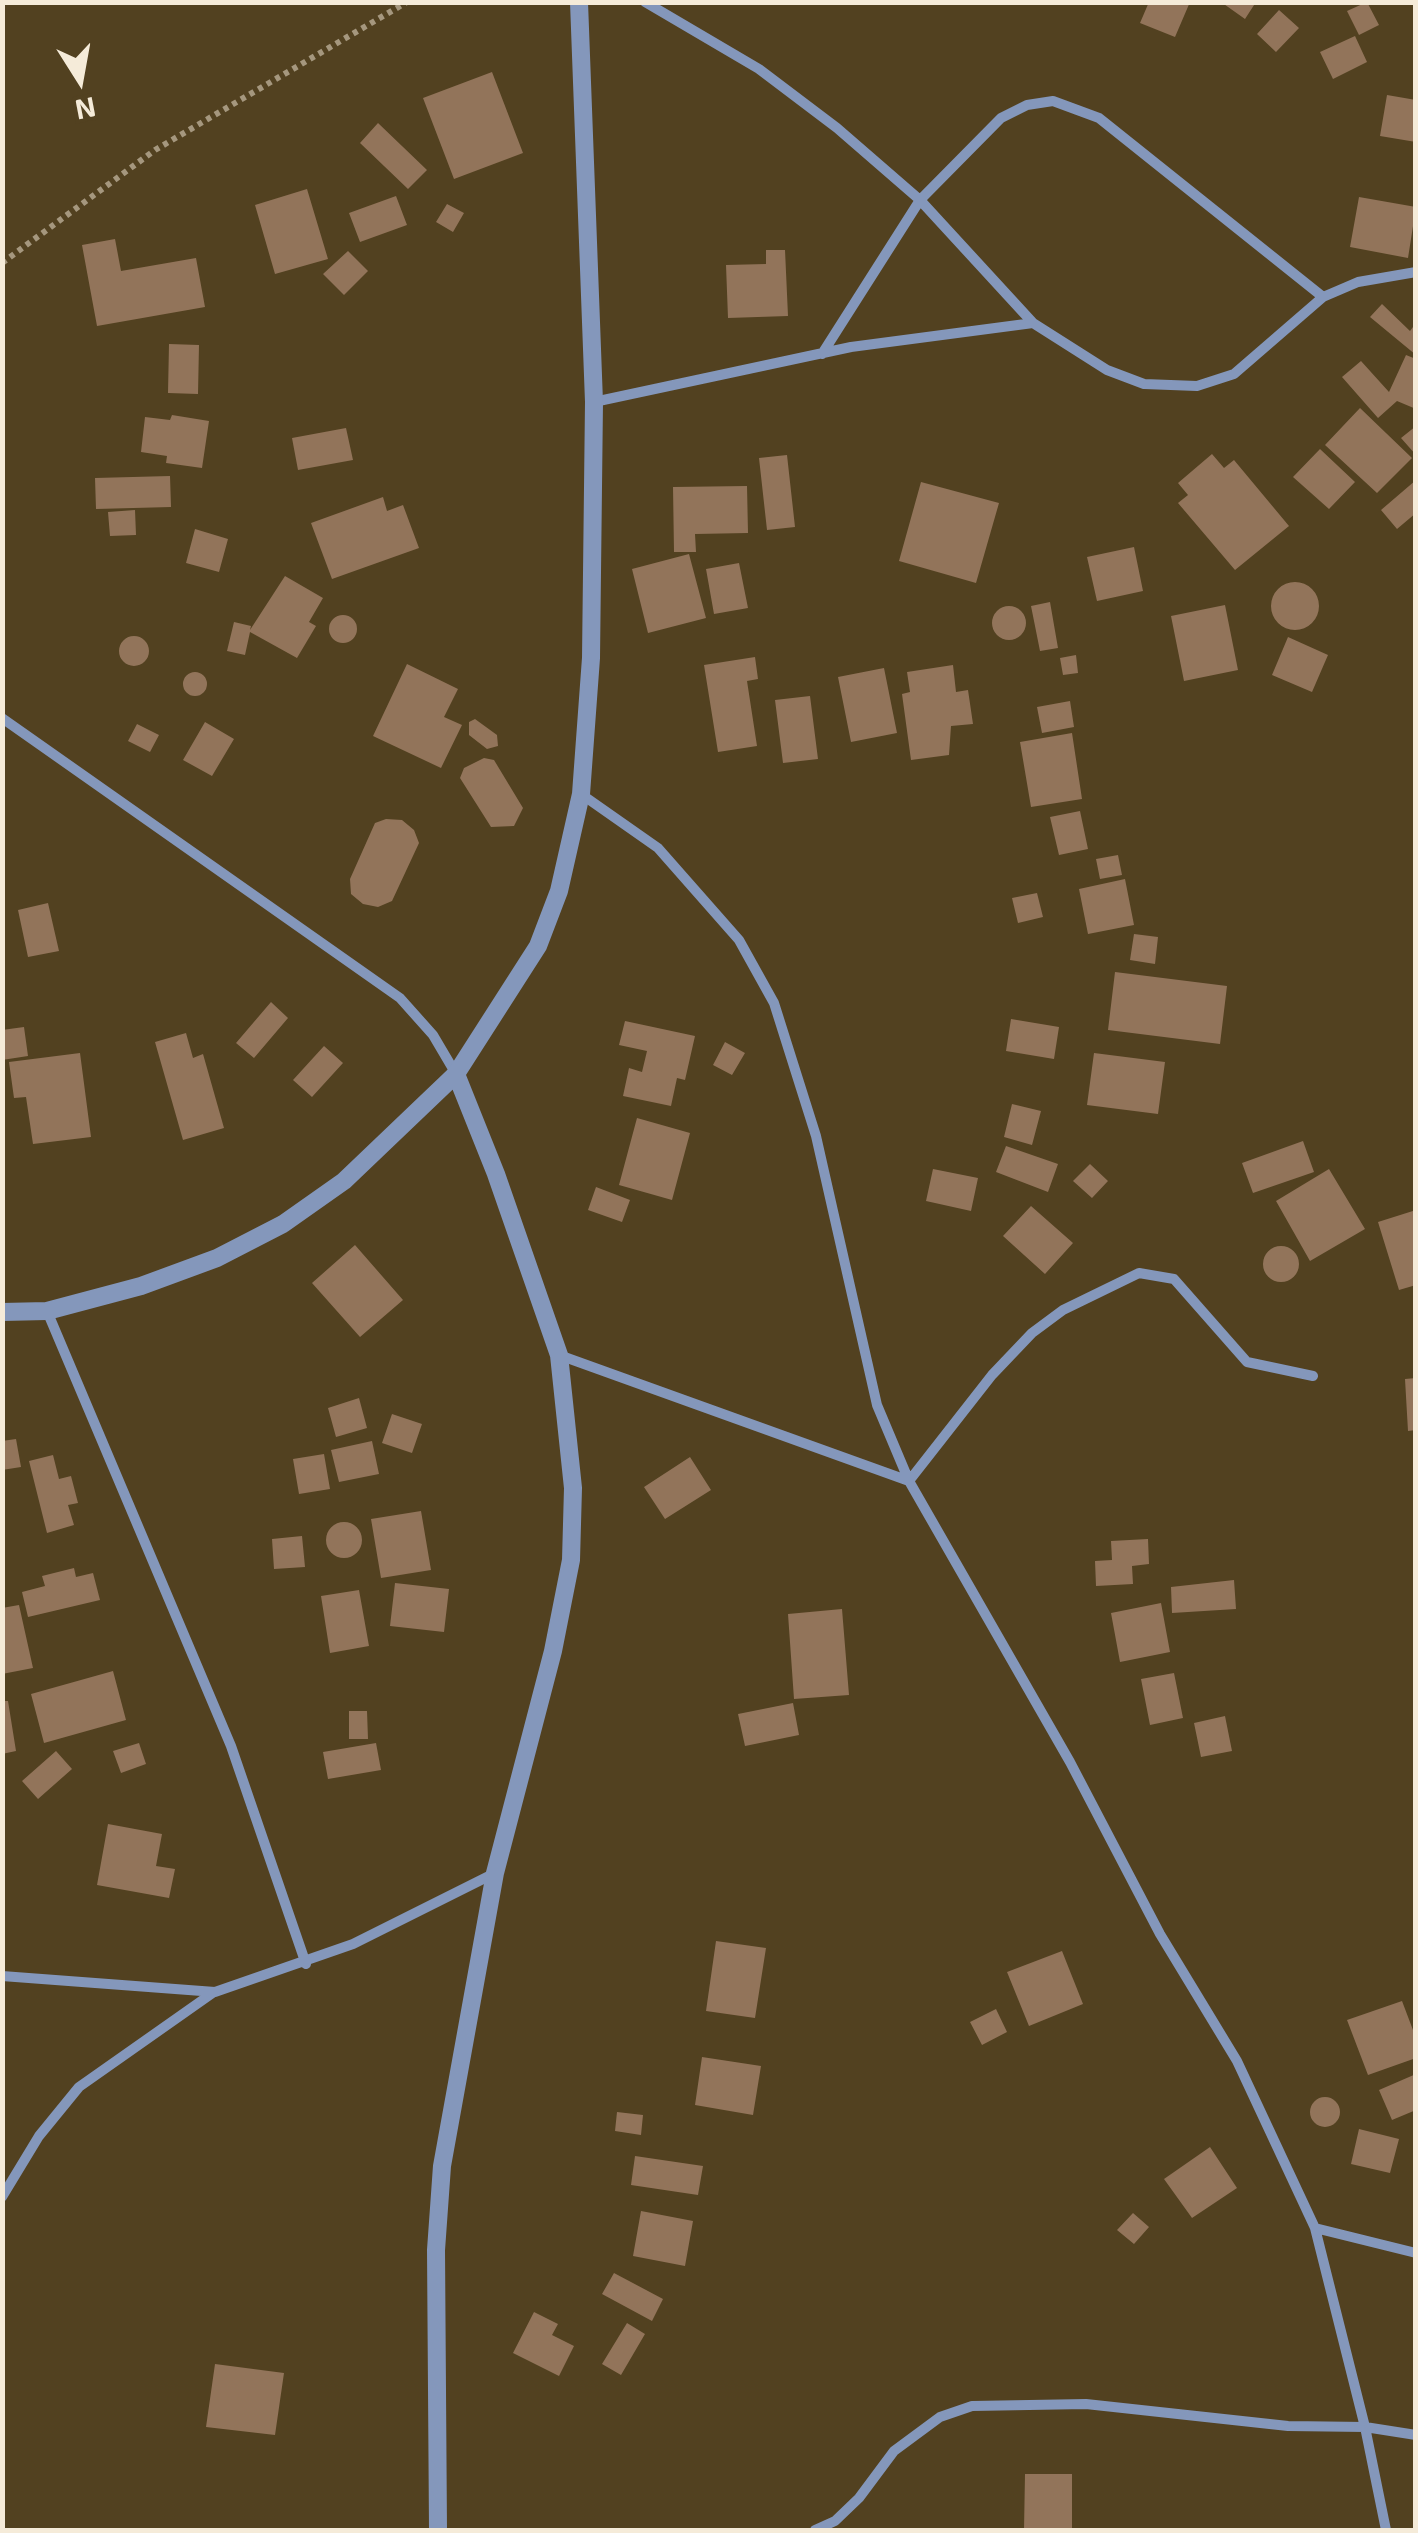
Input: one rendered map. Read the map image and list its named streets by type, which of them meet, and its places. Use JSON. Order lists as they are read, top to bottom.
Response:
{
  "north": "bottom"
}
